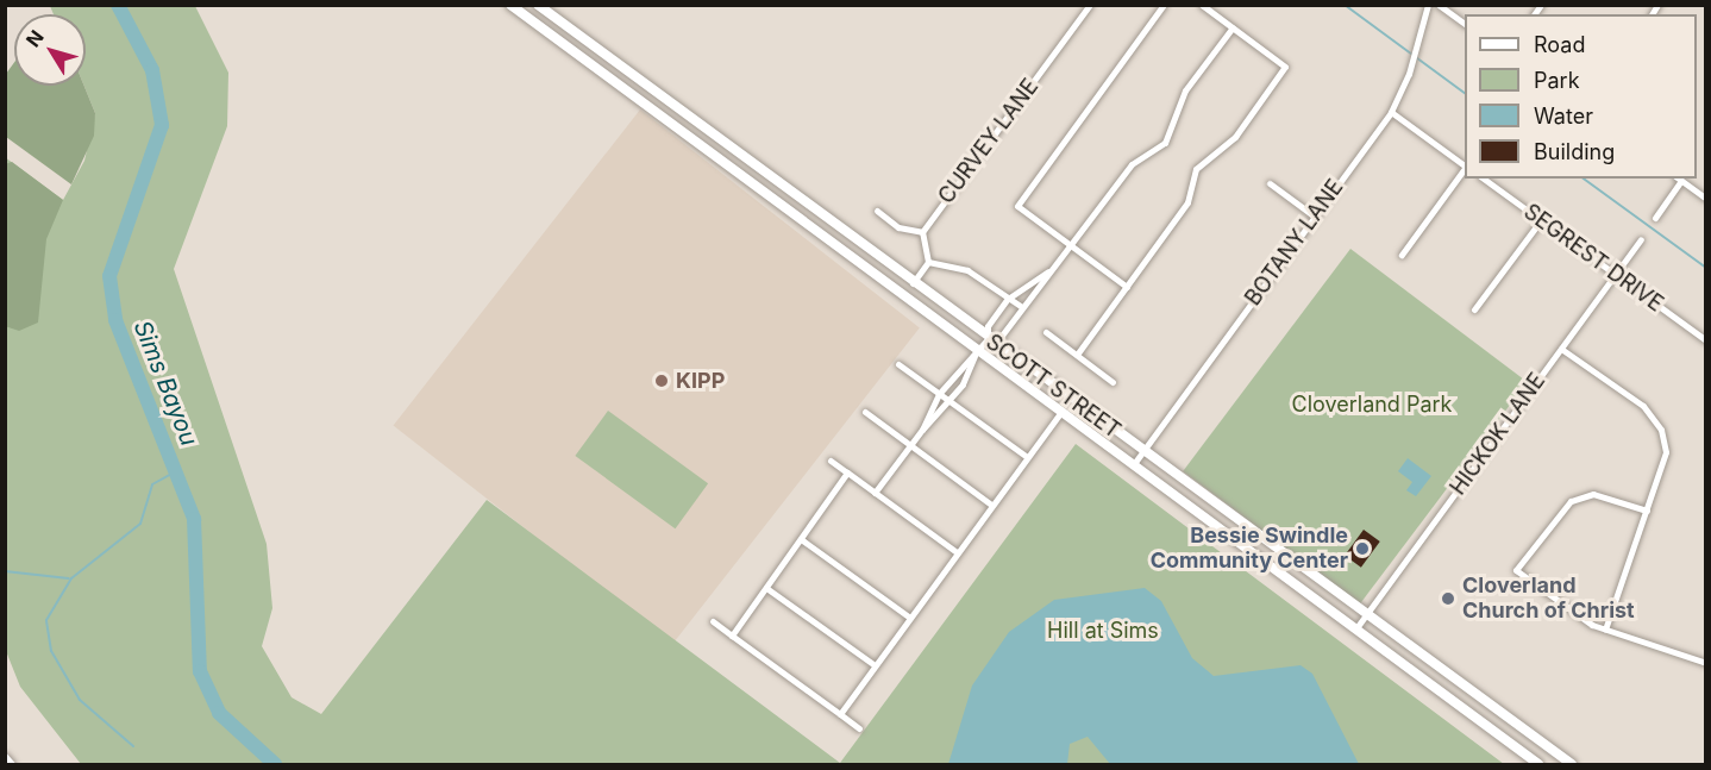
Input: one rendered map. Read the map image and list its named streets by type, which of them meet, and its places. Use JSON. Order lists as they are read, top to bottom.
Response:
{
  "streets": {
    "main road": ["SCOTT STREET"],
    "street": [
      "CURVEY LANE",
      "BOTANY LANE",
      "SEGREST DRIVE",
      "HICKOK LANE"
    ]
  },
  "crossings": [
    ["BOTANY LANE", "SCOTT STREET"],
    ["SEGREST DRIVE", "HICKOK LANE"],
    ["SCOTT STREET", "HICKOK LANE"]
  ],
  "water": ["Sims Bayou"],
  "parks": ["Cloverland Park", "Hill at Sims"],
  "places": ["KIPP", "Bessie Swindle Community Center", "Cloverland Church of Christ"],
  "legend": [
    "Road",
    "Park",
    "Water",
    "Building"
  ],
  "north": "top left"
}
